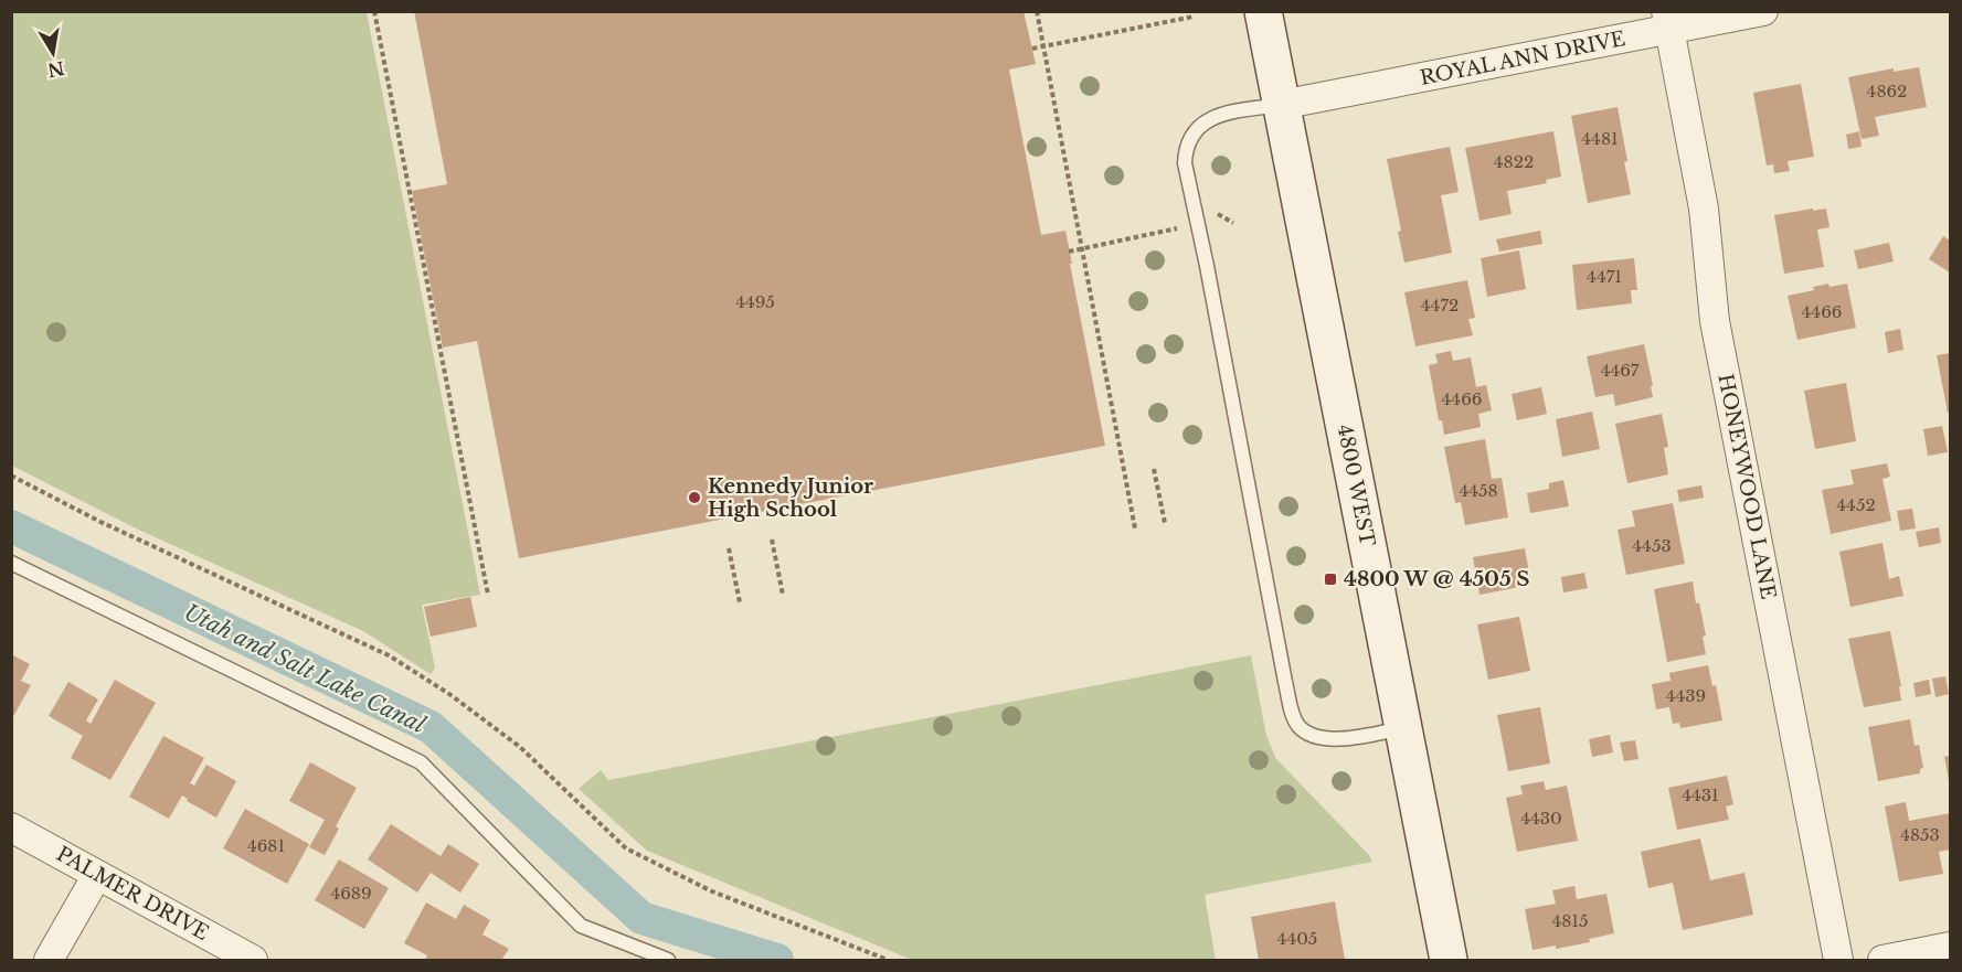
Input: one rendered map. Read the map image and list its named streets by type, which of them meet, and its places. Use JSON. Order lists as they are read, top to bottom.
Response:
{
  "streets": {
    "main road": ["4800 WEST"],
    "street": ["ROYAL ANN DRIVE", "HONEYWOOD LANE", "PALMER DRIVE"]
  },
  "crossings": [
    ["ROYAL ANN DRIVE", "4800 WEST"],
    ["ROYAL ANN DRIVE", "HONEYWOOD LANE"]
  ],
  "water": ["Utah and Salt Lake Canal"],
  "places": {
    "other": ["Kennedy Junior High School"],
    "transit": ["4800 W @ 4505 S"]
  },
  "house_numbers": [
    "4862",
    "4481",
    "4822",
    "4471",
    "4495",
    "4472",
    "4466",
    "4467",
    "4466",
    "4458",
    "4452",
    "4453",
    "4439",
    "4431",
    "4430",
    "4853",
    "4681",
    "4689",
    "4815",
    "4405"
  ],
  "north": "bottom"
}
